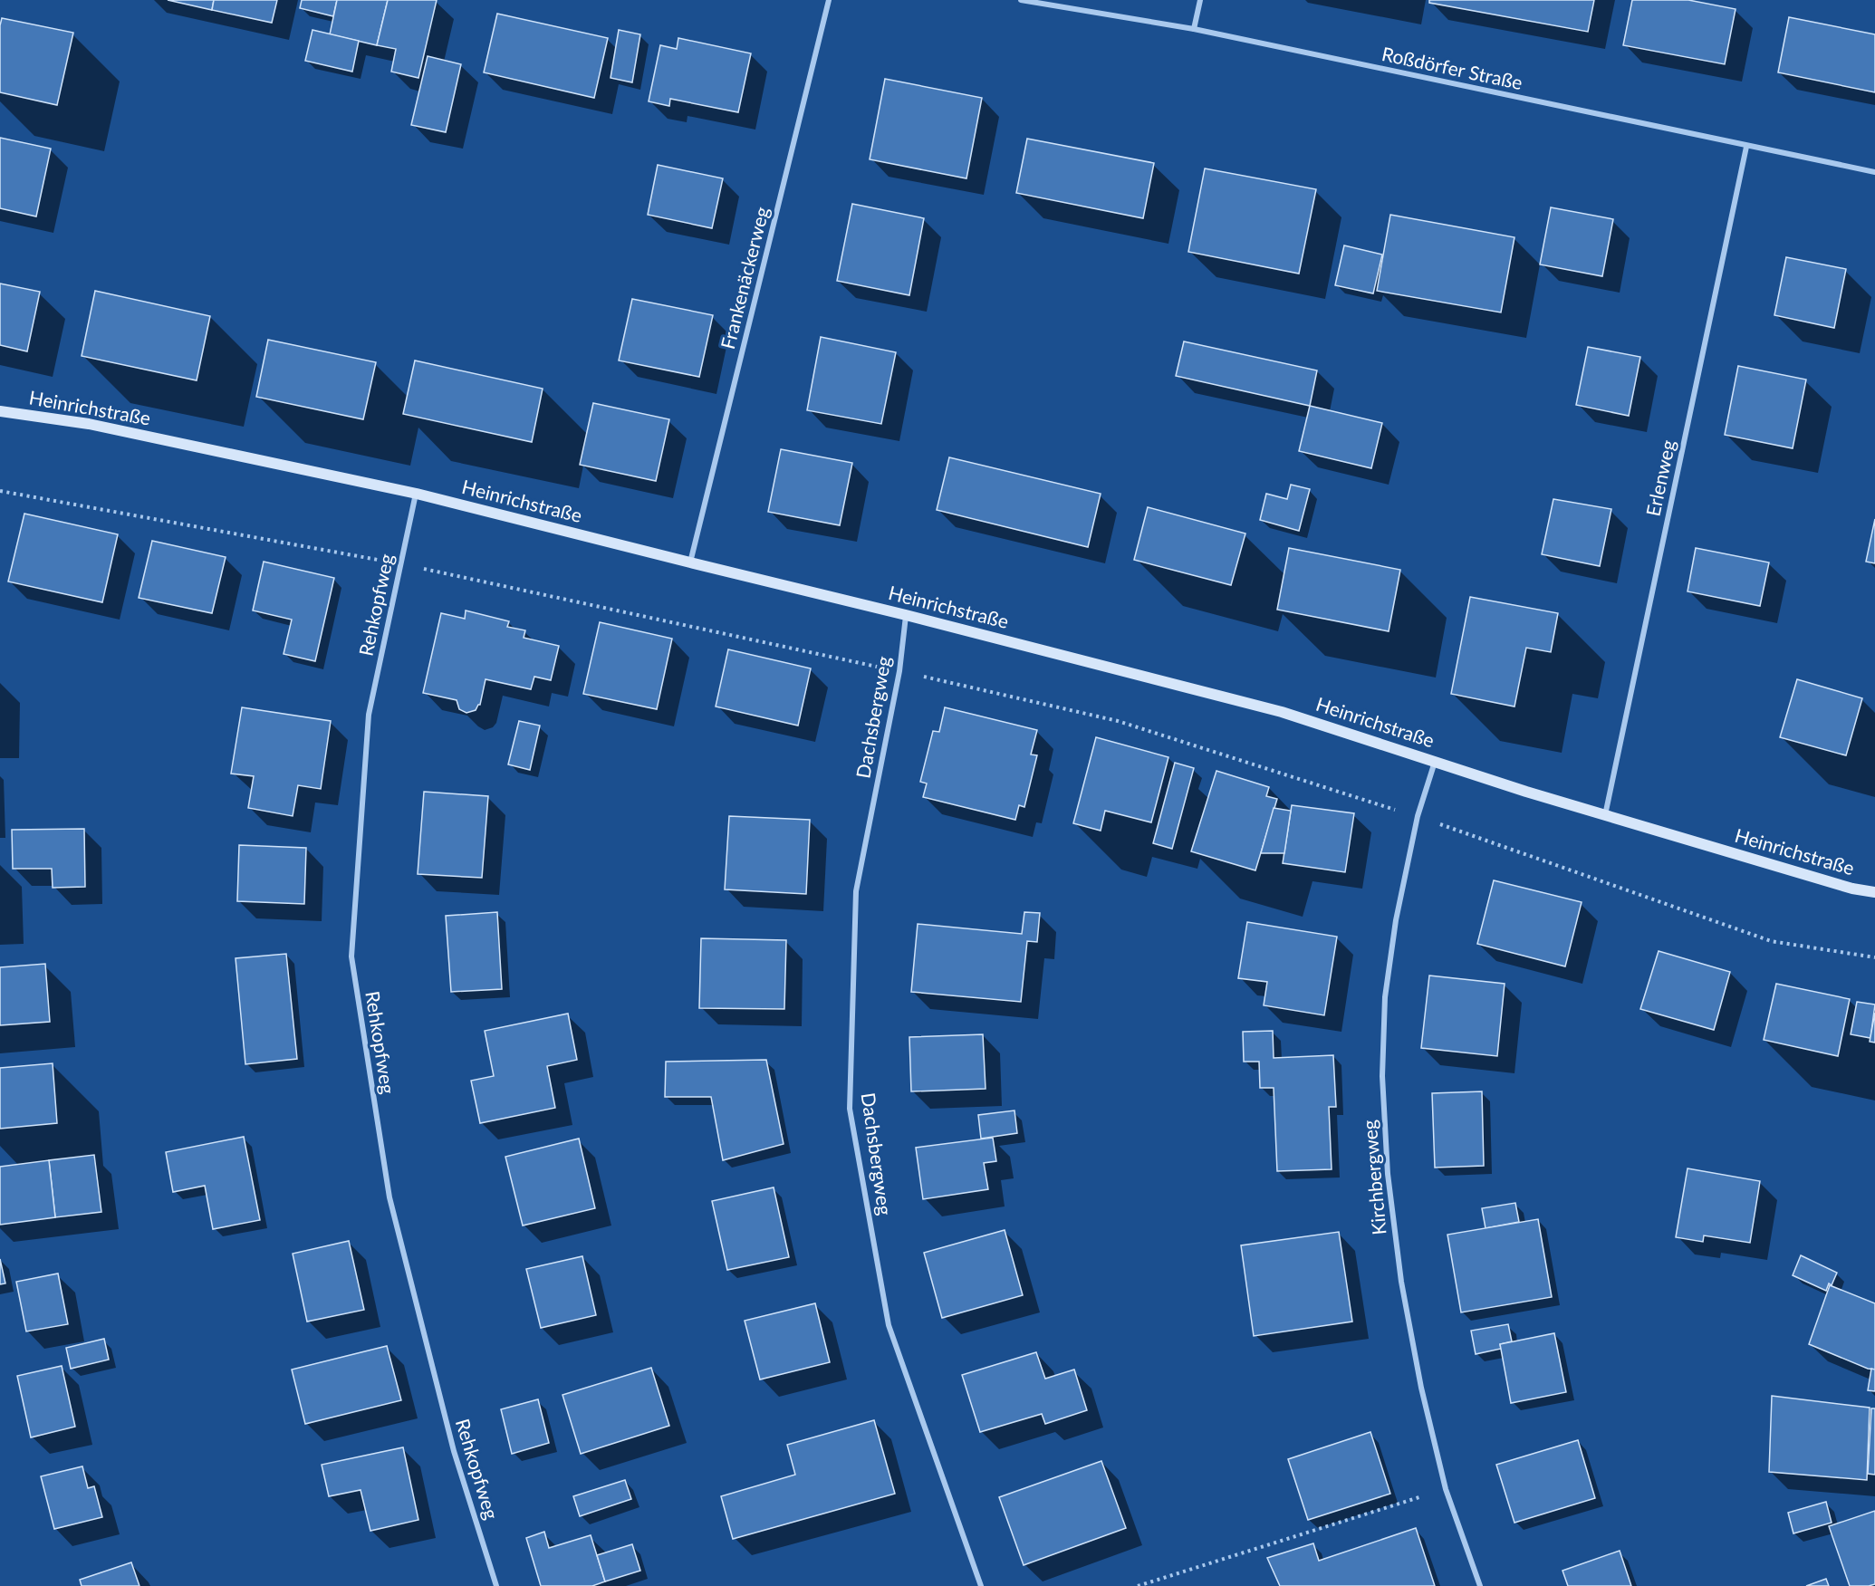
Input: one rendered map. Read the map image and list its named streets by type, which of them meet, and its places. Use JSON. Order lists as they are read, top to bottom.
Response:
{
  "streets": {
    "main road": ["Heinrichstraße"],
    "street": [
      "Roßdörfer Straße",
      "Frankenäckerweg",
      "Erlenweg",
      "Rehkopfweg",
      "Dachsbergweg",
      "Kirchbergweg"
    ]
  },
  "crossings": [
    ["Roßdörfer Straße", "Erlenweg"],
    ["Frankenäckerweg", "Heinrichstraße"],
    ["Heinrichstraße", "Erlenweg"],
    ["Heinrichstraße", "Rehkopfweg"],
    ["Heinrichstraße", "Dachsbergweg"],
    ["Heinrichstraße", "Kirchbergweg"]
  ]
}
